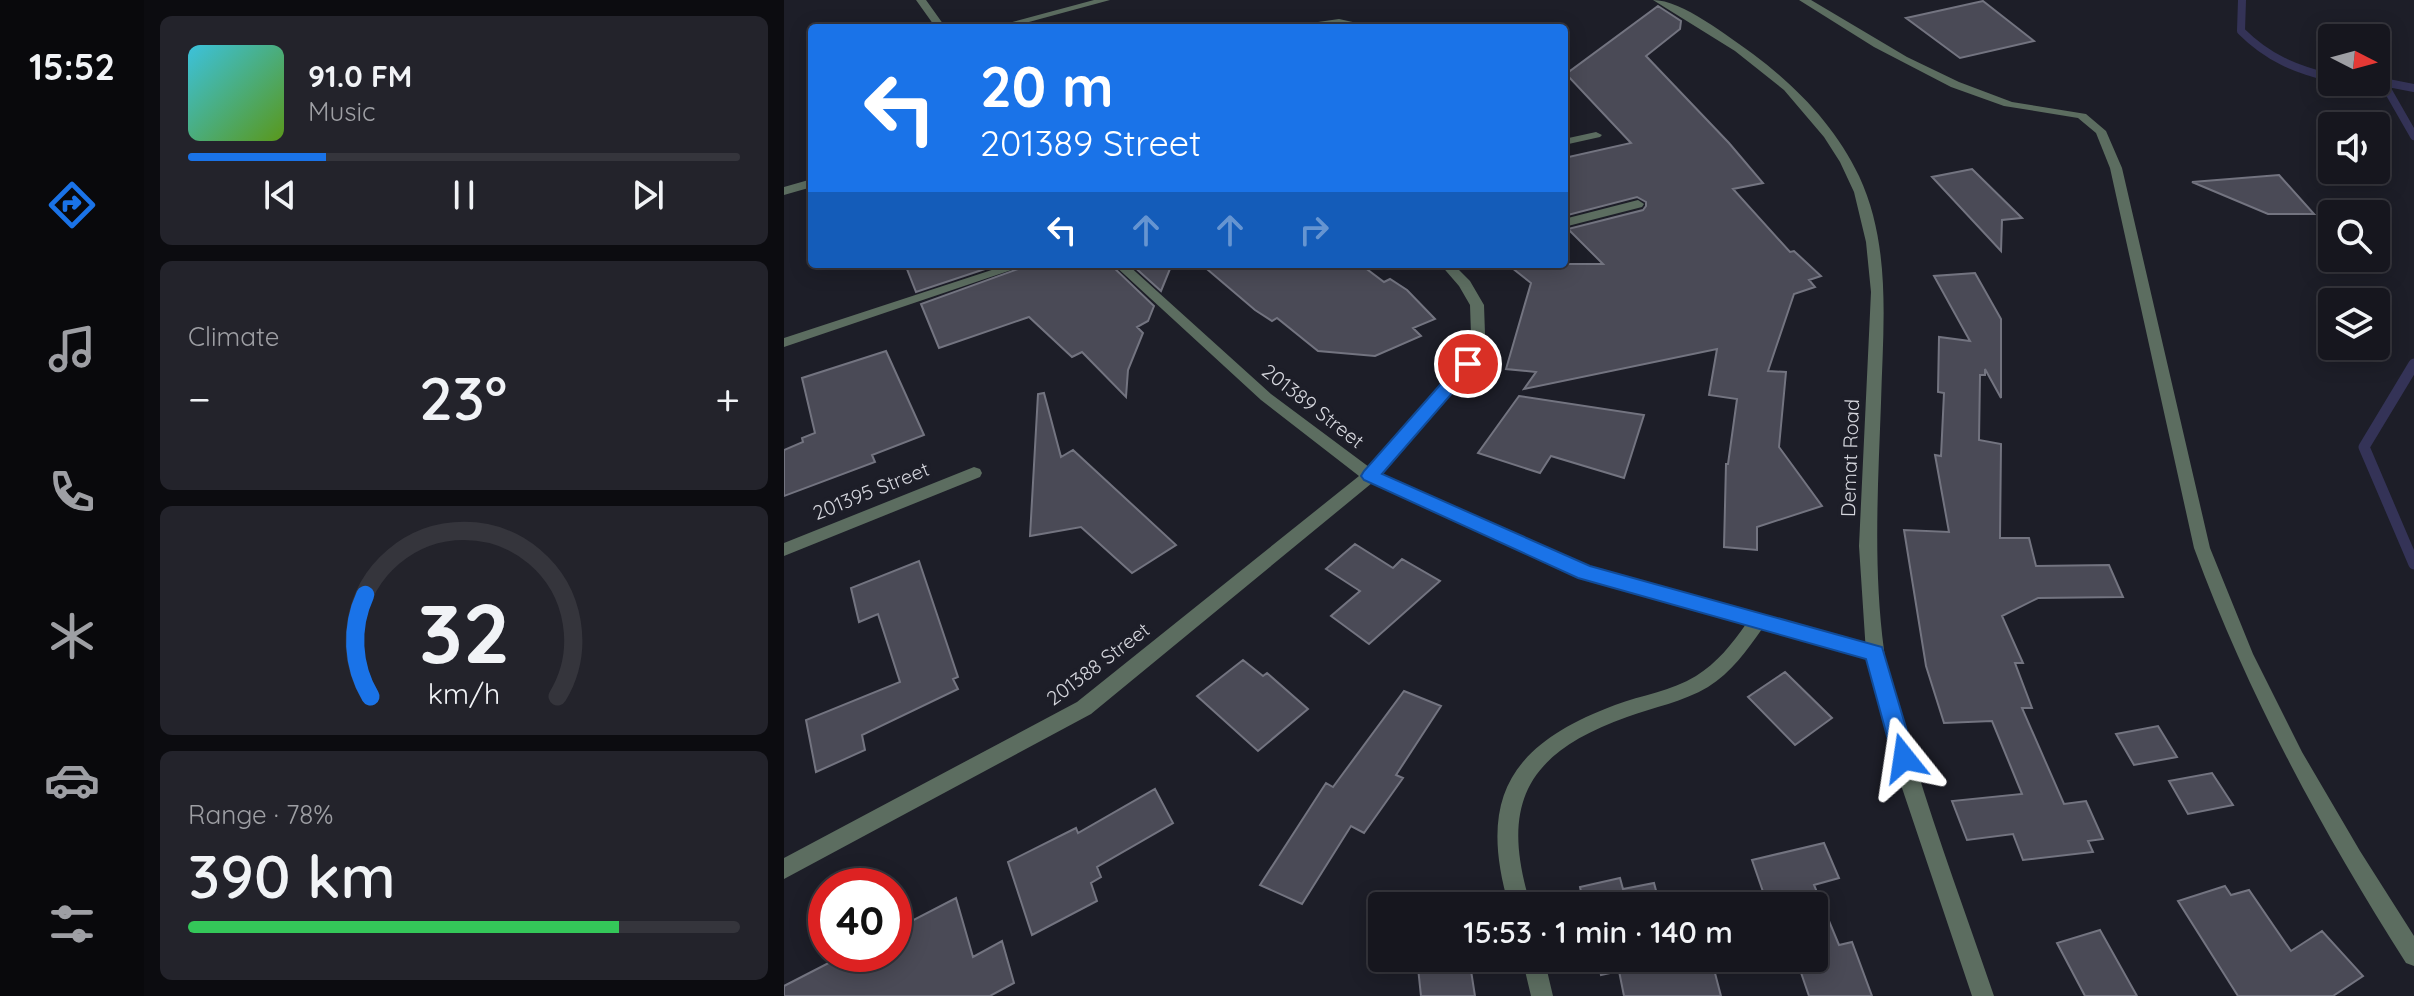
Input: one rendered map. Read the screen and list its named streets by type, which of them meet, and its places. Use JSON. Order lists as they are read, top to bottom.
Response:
{
  "streets": {
    "street": [
      "201389 Street",
      "Demat Road",
      "201395 Street",
      "201388 Street"
    ]
  },
  "crossings": [
    ["201389 Street", "Demat Road"],
    ["201389 Street", "201388 Street"]
  ],
  "north": "right",
  "page": {
    "tabs": "15:52",
    "turn": ["20 m", "201389 Street"],
    "song": ["91.0 FM", "Music"],
    "tile": [
      "Climate",
      ["Range · 78%", "390 km"]
    ],
    "heat": ["−", "23°", "+"],
    "limit": "40",
    "trip": "15:53 · 1 min · 140 m",
    "gauge": ["32", "km/h"]
  }
}
